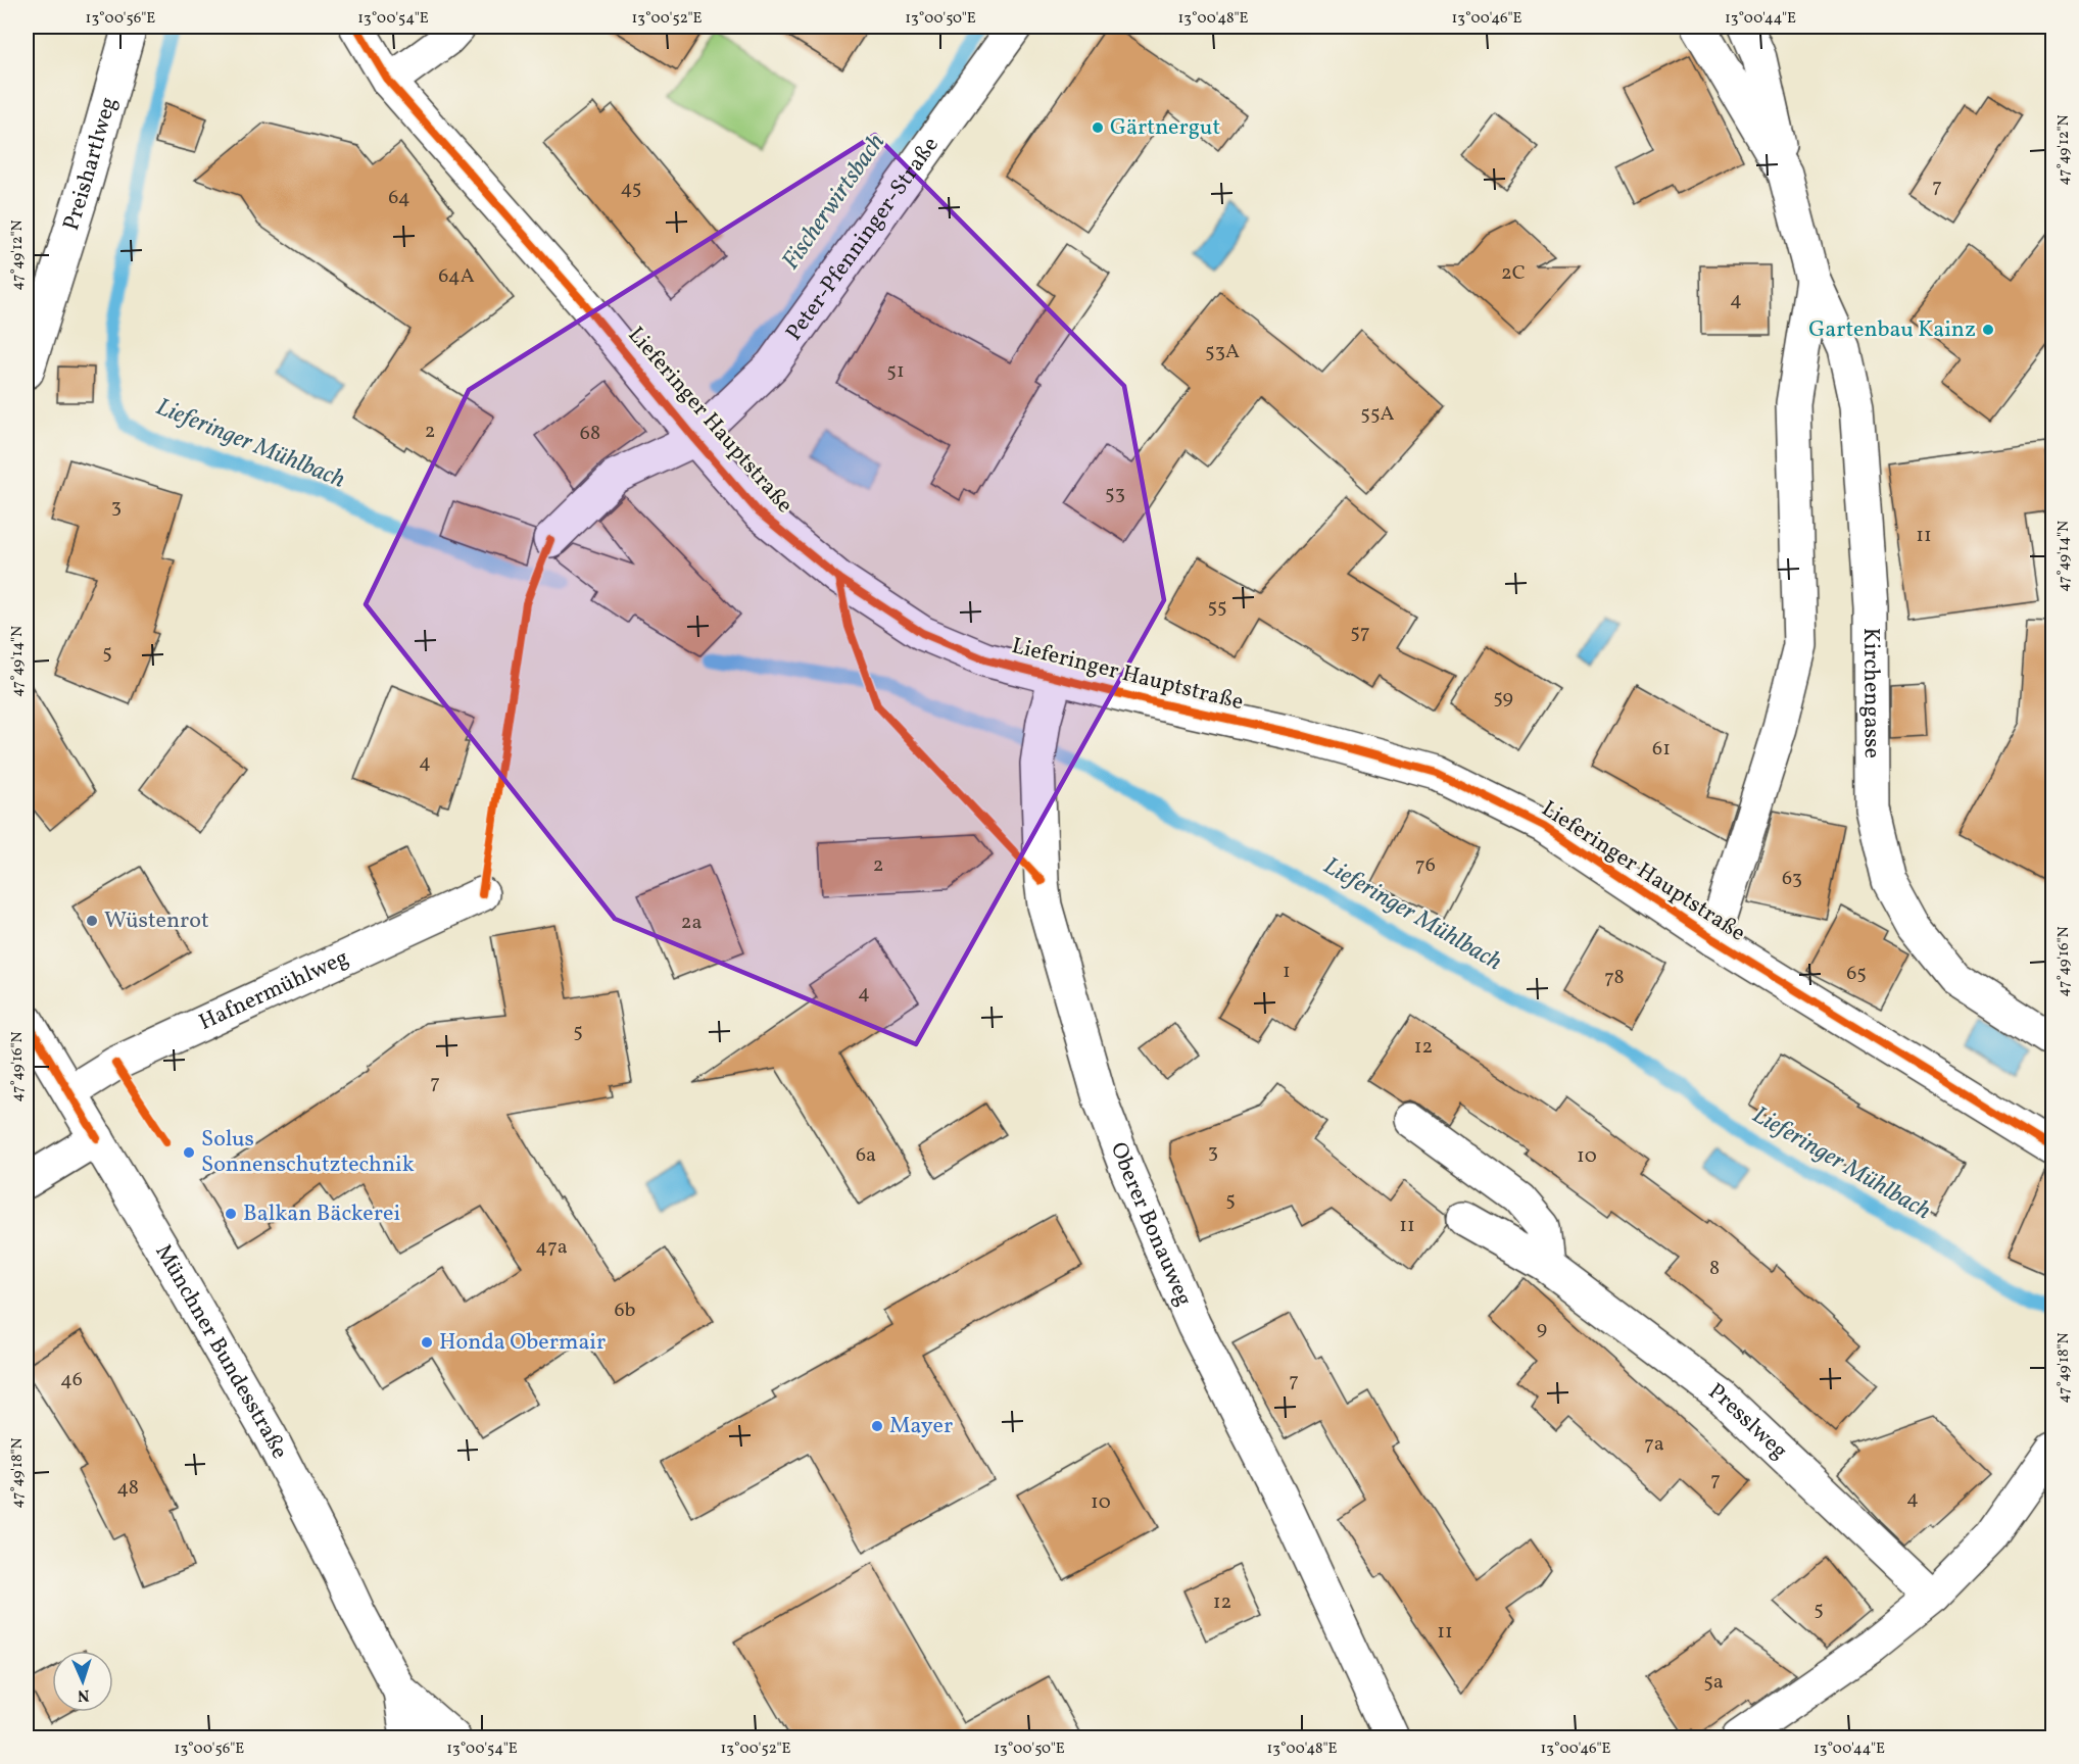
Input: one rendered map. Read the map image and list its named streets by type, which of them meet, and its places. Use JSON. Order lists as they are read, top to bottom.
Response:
{
  "streets": {
    "street": [
      "Preishartlweg",
      "Peter-Pfenninger-Straße",
      "Lieferinger Hauptstraße",
      "Kirchengasse",
      "Hafnermühlweg",
      "Oberer Bonauweg",
      "Münchner Bundesstraße",
      "Presslweg"
    ]
  },
  "crossings": [
    ["Peter-Pfenninger-Straße", "Lieferinger Hauptstraße"],
    ["Lieferinger Hauptstraße", "Kirchengasse"],
    ["Lieferinger Hauptstraße", "Oberer Bonauweg"],
    ["Hafnermühlweg", "Münchner Bundesstraße"]
  ],
  "water": ["Fischerwirtsbach", "Lieferinger Mühlbach"],
  "places": [
    "Gärtnergut",
    "Gartenbau Kainz",
    "Wüstenrot",
    "Solus Sonnenschutztechnik",
    "Balkan Bäckerei",
    "Honda Obermair",
    "Mayer"
  ],
  "house_numbers": [
    "7",
    "45",
    "64",
    "2C",
    "64A",
    "4",
    "53A",
    "51",
    "55A",
    "2",
    "68",
    "53",
    "3",
    "11",
    "55",
    "57",
    "5",
    "59",
    "61",
    "4",
    "2",
    "76",
    "63",
    "2a",
    "1",
    "65",
    "78",
    "4",
    "5",
    "12",
    "7",
    "3",
    "6a",
    "10",
    "5",
    "11",
    "47a",
    "8",
    "6b",
    "9",
    "46",
    "7",
    "7a",
    "7",
    "48",
    "4",
    "10",
    "12",
    "5",
    "11",
    "5a"
  ],
  "north": "bottom",
  "coordinates": [
    "13°00'56\"E",
    "13°00'54\"E",
    "13°00'52\"E",
    "13°00'50\"E",
    "13°00'48\"E",
    "13°00'46\"E",
    "13°00'44\"E",
    "47°49'12\"N",
    "47°49'14\"N",
    "47°49'16\"N",
    "47°49'18\"N"
  ]
}
